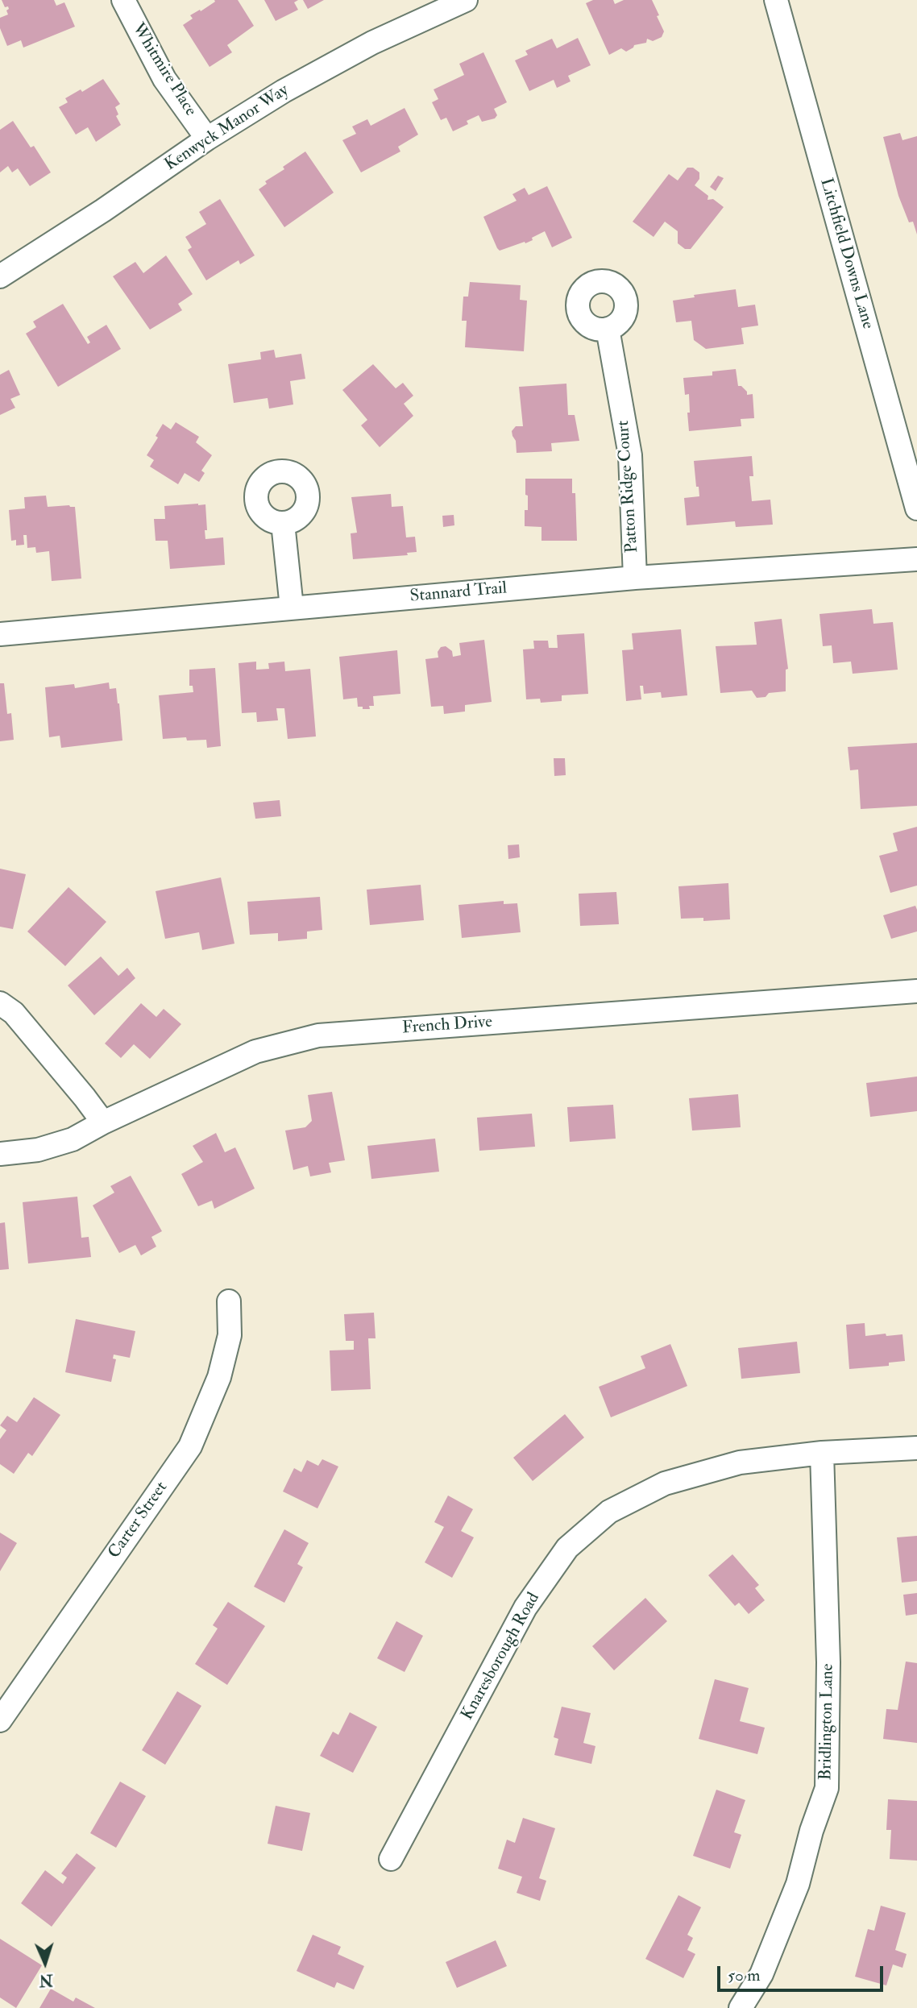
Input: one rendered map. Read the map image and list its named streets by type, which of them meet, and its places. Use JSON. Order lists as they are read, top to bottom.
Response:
{
  "streets": {
    "street": [
      "Whitmire Place",
      "Kenwyck Manor Way",
      "Litchfield Downs Lane",
      "Patton Ridge Court",
      "Stannard Trail",
      "French Drive",
      "Carter Street",
      "Knaresborough Road",
      "Bridlington Lane"
    ]
  },
  "crossings": [
    ["Whitmire Place", "Kenwyck Manor Way"],
    ["Patton Ridge Court", "Stannard Trail"],
    ["Knaresborough Road", "Bridlington Lane"]
  ],
  "scale_bar": "50 m",
  "north": "bottom"
}
